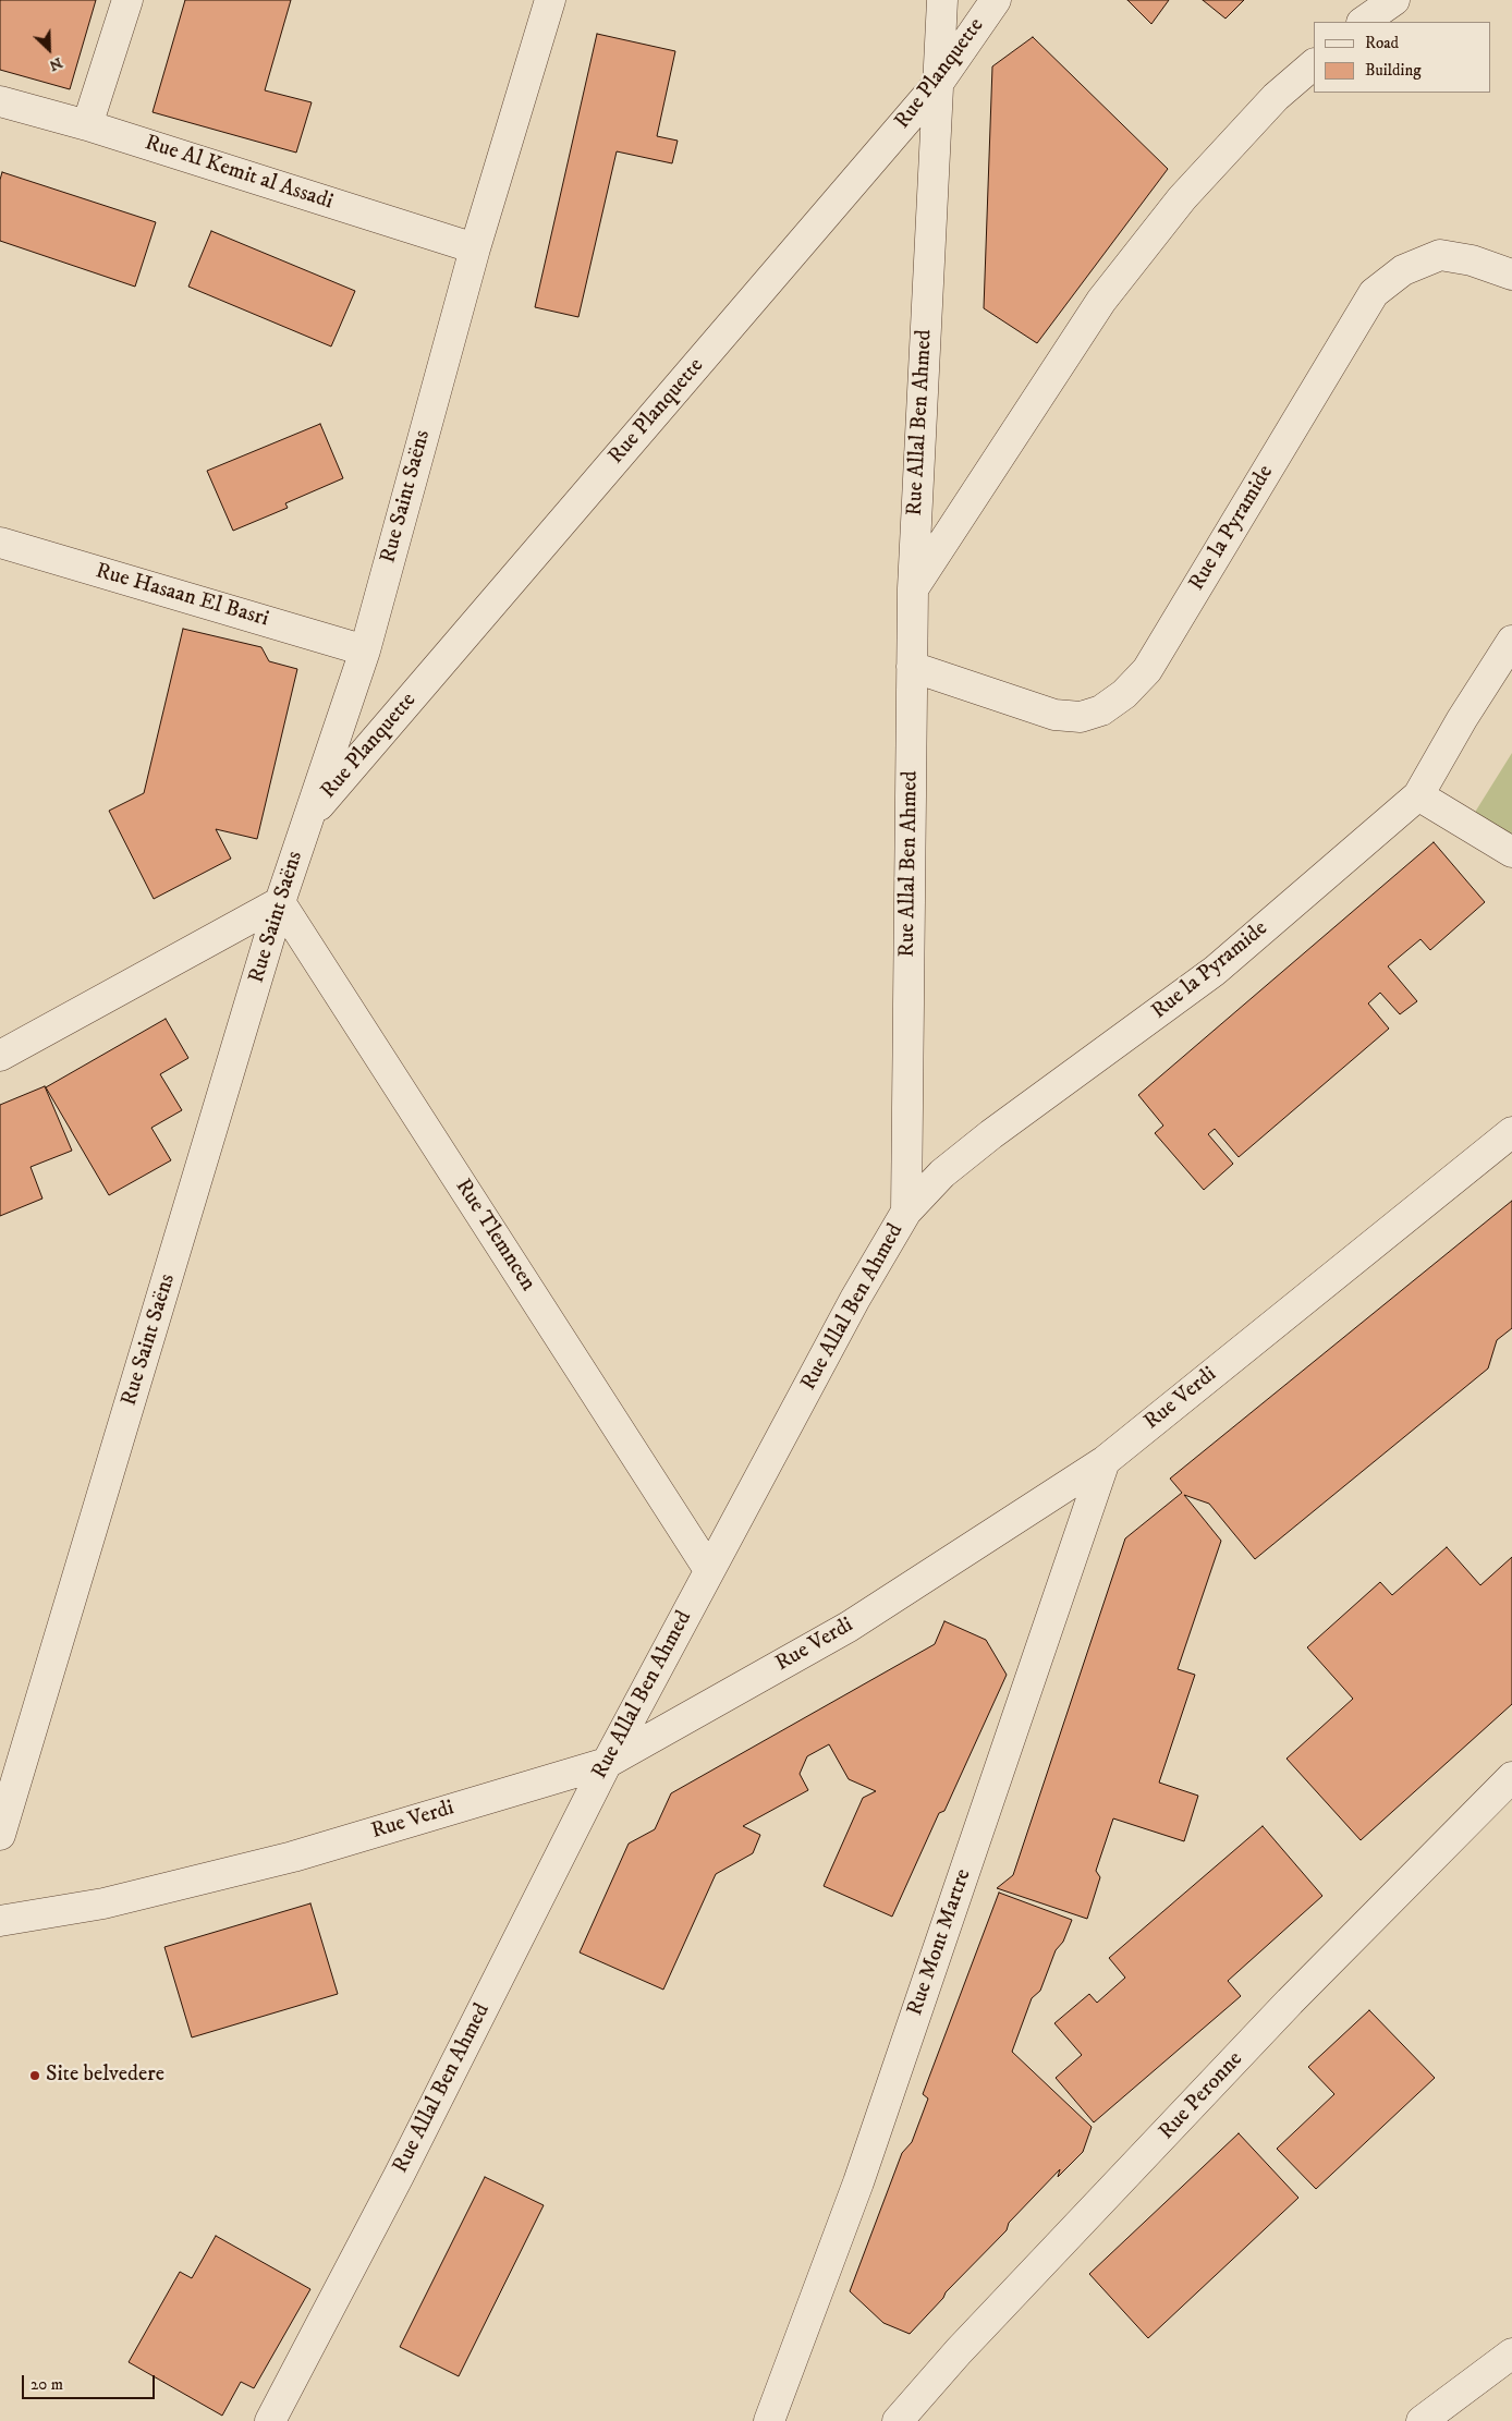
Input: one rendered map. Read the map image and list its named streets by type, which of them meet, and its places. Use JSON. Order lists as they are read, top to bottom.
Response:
{
  "streets": {
    "street": [
      "Rue Planquette",
      "Rue Al Kemit al Assadi",
      "Rue Allal Ben Ahmed",
      "Rue Saint Saëns",
      "Rue la Pyramide",
      "Rue Hasaan El Basri",
      "Rue Tlemncen",
      "Rue Verdi",
      "Rue Mont Martre",
      "Rue Peronne"
    ]
  },
  "crossings": [
    ["Rue Planquette", "Rue Allal Ben Ahmed"],
    ["Rue Planquette", "Rue Saint Saëns"],
    ["Rue Al Kemit al Assadi", "Rue Saint Saëns"],
    ["Rue Allal Ben Ahmed", "Rue la Pyramide"],
    ["Rue Allal Ben Ahmed", "Rue Tlemncen"],
    ["Rue Allal Ben Ahmed", "Rue Verdi"],
    ["Rue Saint Saëns", "Rue Hasaan El Basri"],
    ["Rue Saint Saëns", "Rue Tlemncen"],
    ["Rue Verdi", "Rue Mont Martre"]
  ],
  "places": ["Site belvedere"],
  "legend": ["Road", "Building"],
  "scale_bar": "20 m",
  "north": "bottom right"
}
